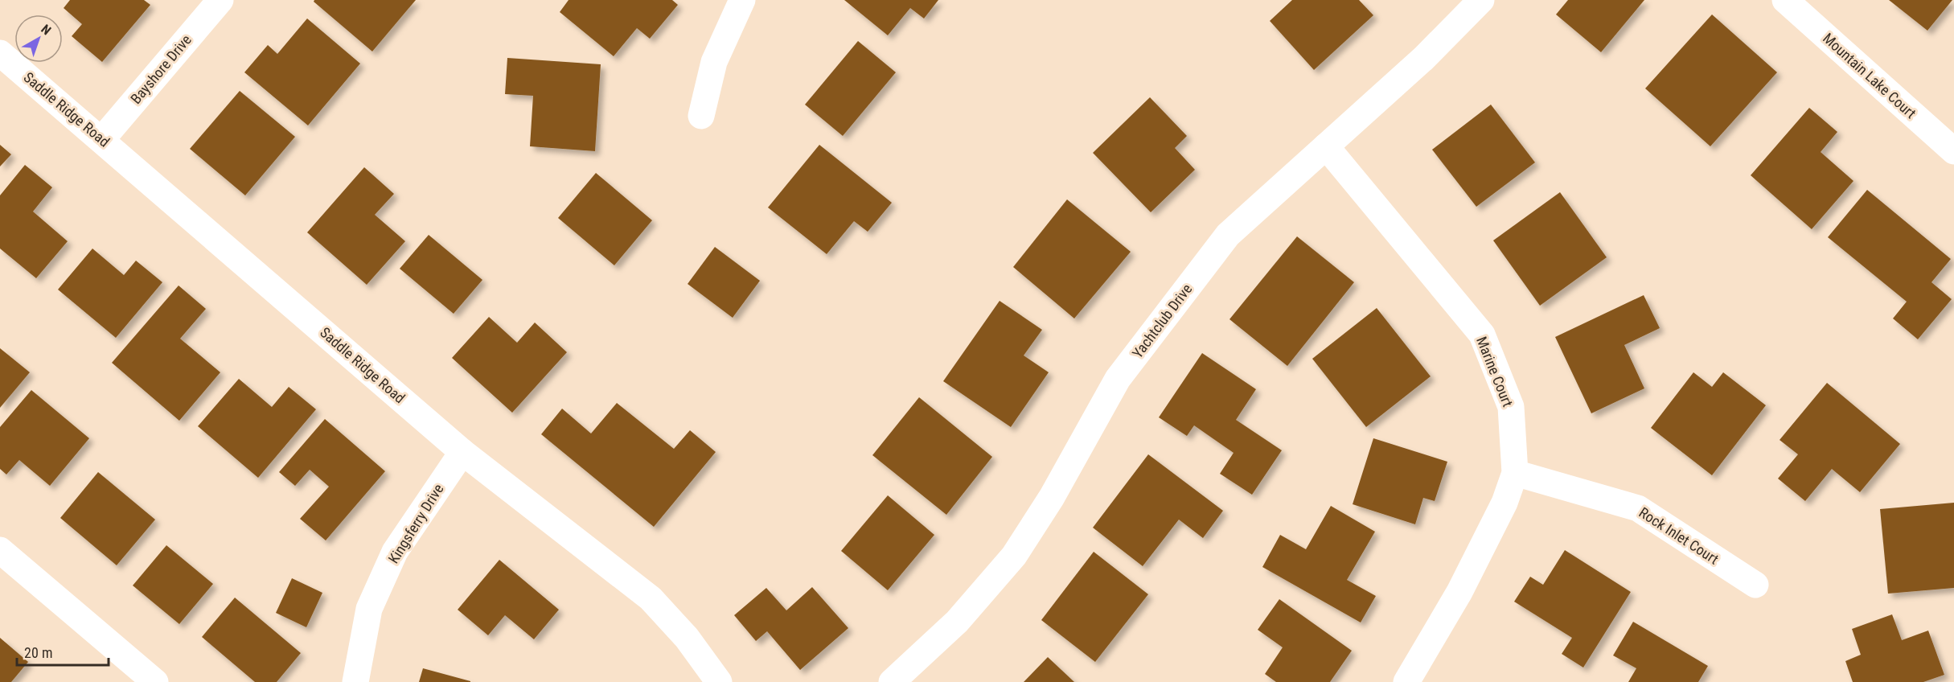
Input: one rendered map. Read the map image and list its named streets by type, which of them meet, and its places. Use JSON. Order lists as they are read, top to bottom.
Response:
{
  "streets": {
    "street": [
      "Bayshore Drive",
      "Mountain Lake Court",
      "Saddle Ridge Road",
      "Yachtclub Drive",
      "Marine Court",
      "Kingsferry Drive",
      "Rock Inlet Court"
    ]
  },
  "crossings": [
    ["Bayshore Drive", "Saddle Ridge Road"],
    ["Saddle Ridge Road", "Kingsferry Drive"],
    ["Yachtclub Drive", "Marine Court"],
    ["Marine Court", "Rock Inlet Court"]
  ],
  "scale_bar": "20 m",
  "north": "top right"
}
